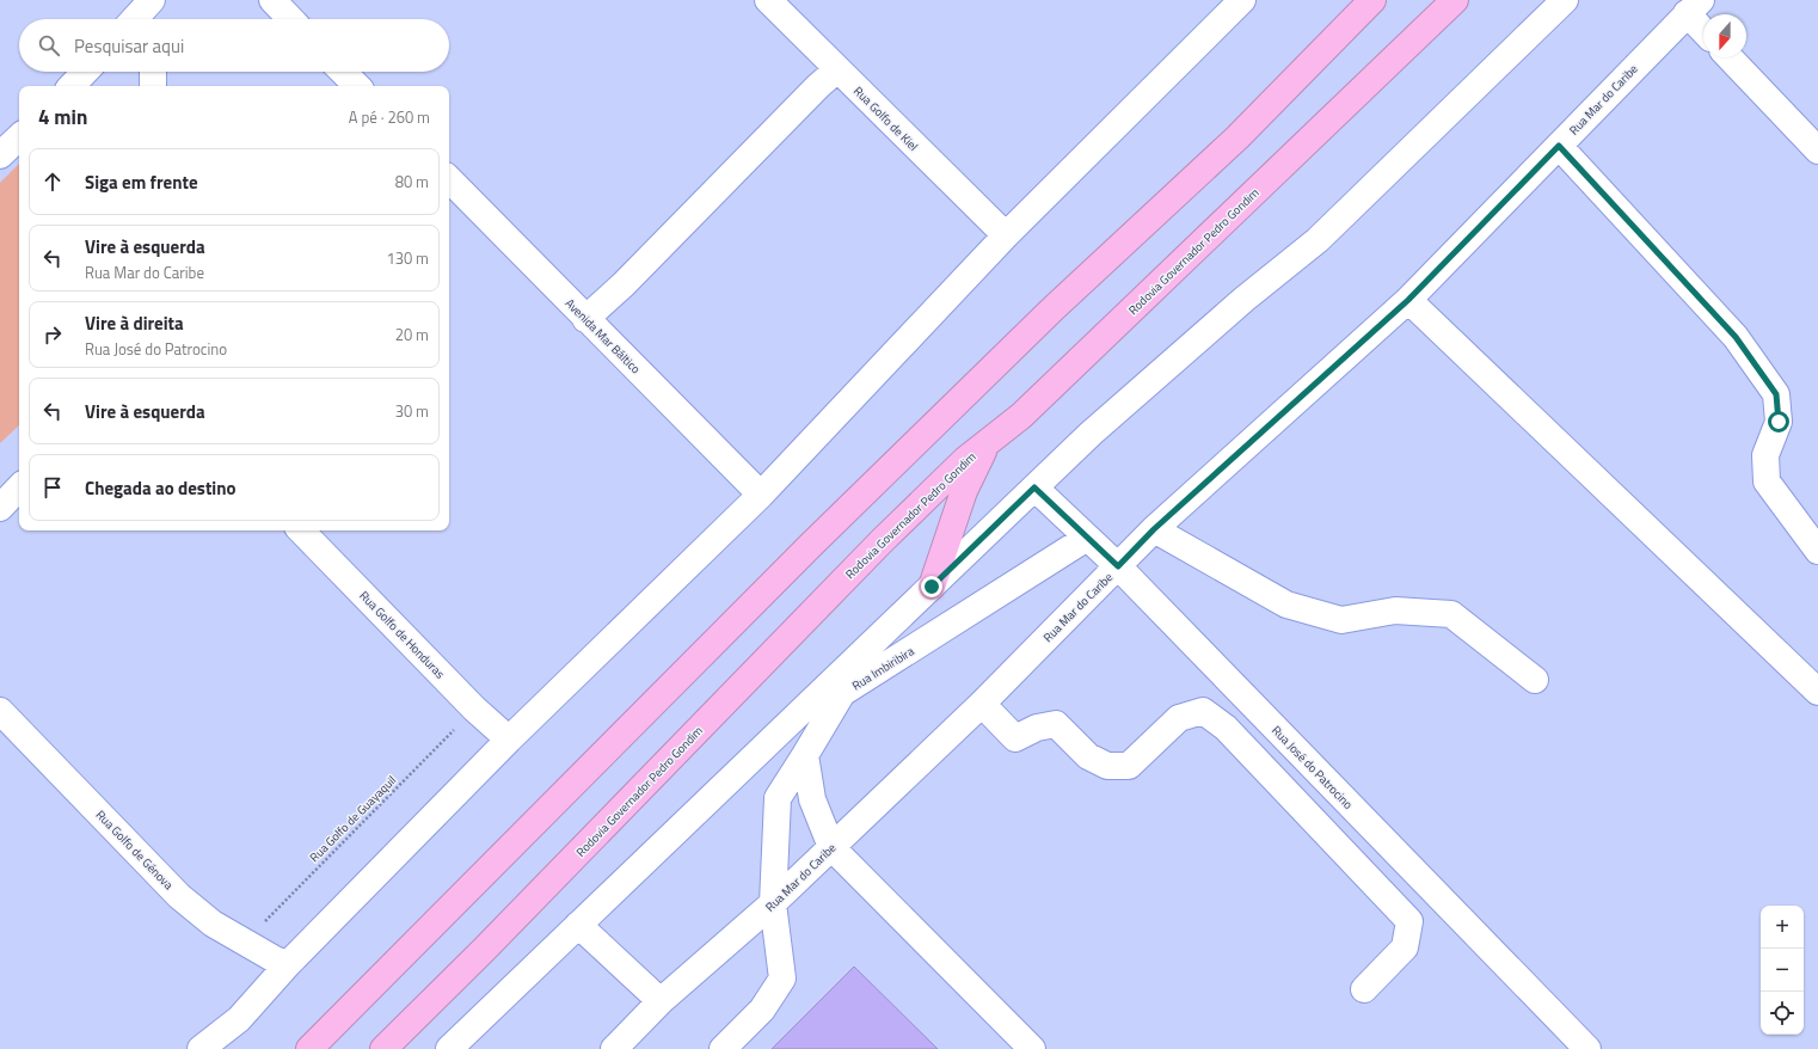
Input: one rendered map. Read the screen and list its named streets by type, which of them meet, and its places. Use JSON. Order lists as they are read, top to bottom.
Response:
{
  "streets": {
    "highway": ["Rodovia Governador Pedro Gondim"],
    "street": [
      "Rua Mar do Caribe",
      "Rua Golfo de Kiel",
      "Avenida Mar Báltico",
      "Rua Golfo de Honduras",
      "Rua Imbiribira",
      "Rua José do Patrocino",
      "Rua Golfo de Génova"
    ],
    "path": ["Rua Golfo de Guayaquil"]
  },
  "crossings": [
    ["Rua Mar do Caribe", "Rua Imbiribira"],
    ["Rua Mar do Caribe", "Rua José do Patrocino"],
    ["Rua Golfo de Honduras", "Rua Golfo de Guayaquil"],
    ["Rua Imbiribira", "Rua José do Patrocino"],
    ["Rua Golfo de Guayaquil", "Rua Golfo de Génova"]
  ],
  "north": "bottom",
  "page": {
    "search": "Pesquisar aqui",
    "heading": ["4 min", "A pé · 260 m"],
    "list": [
      ["Siga em frente", "80 m"],
      ["Vire à esquerda", "Rua Mar do Caribe", "130 m"],
      ["Vire à direita", "Rua José do Patrocino", "20 m"],
      ["Vire à esquerda", "30 m"],
      "Chegada ao destino"
    ],
    "map_buttons": ["+", "−"]
  }
}
